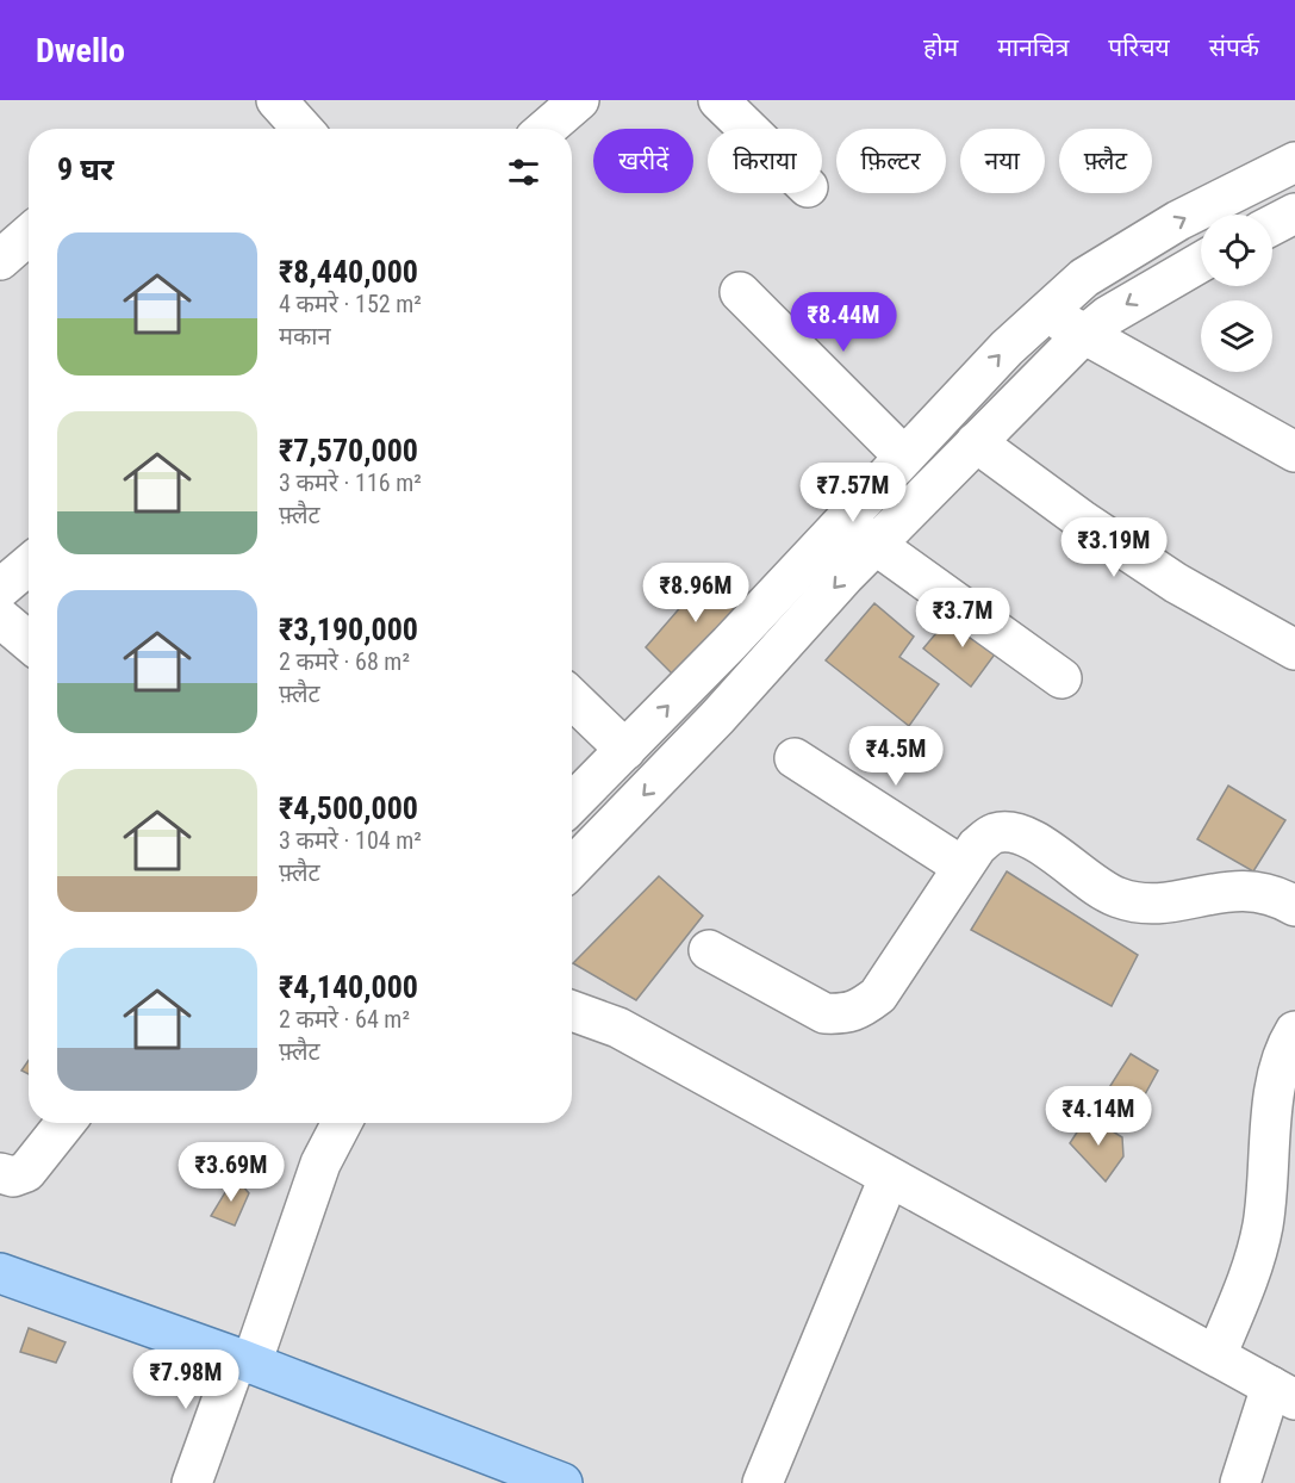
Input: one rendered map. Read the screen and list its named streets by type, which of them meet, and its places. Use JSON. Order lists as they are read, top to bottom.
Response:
{
  "page": {
    "header": "Dwello",
    "nav": [
      "होम",
      "मानचित्र",
      "परिचय",
      "संपर्क"
    ],
    "chip": [
      "खरीदें",
      "किराया",
      "फ़िल्टर",
      "नया",
      "फ़्लैट"
    ],
    "heading": "9 घर",
    "list": [
      {
        "name": "₹8,440,000",
        "note": "4 कमरे · 152 m² · मकान"
      },
      {
        "name": "₹7,570,000",
        "note": "3 कमरे · 116 m² · फ़्लैट"
      },
      {
        "name": "₹3,190,000",
        "note": "2 कमरे · 68 m² · फ़्लैट"
      },
      {
        "name": "₹4,500,000",
        "note": "3 कमरे · 104 m² · फ़्लैट"
      },
      {
        "name": "₹4,140,000",
        "note": "2 कमरे · 64 m² · फ़्लैट"
      }
    ],
    "price": [
      "₹8.44M",
      "₹7.57M",
      "₹3.19M",
      "₹8.96M",
      "₹3.7M",
      "₹4.5M",
      "₹4.14M",
      "₹3.69M",
      "₹7.98M"
    ]
  }
}
